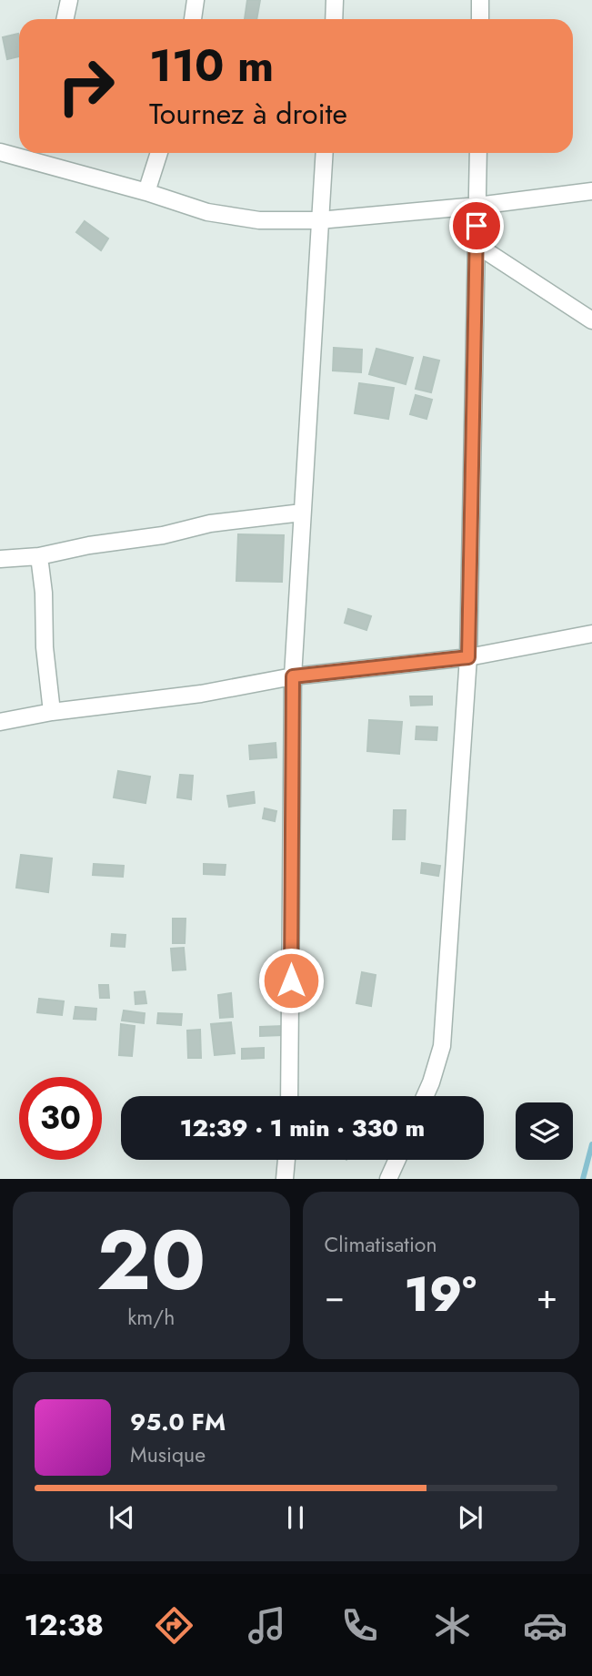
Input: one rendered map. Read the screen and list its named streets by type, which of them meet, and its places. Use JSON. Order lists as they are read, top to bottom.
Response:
{
  "page": {
    "turn": ["110 m", "Tournez à droite"],
    "limit": "30",
    "trip": "12:39 · 1 min · 330 m",
    "tile": [
      ["20", "km/h"],
      "Climatisation"
    ],
    "heat": ["−", "19°", "+"],
    "song": ["95.0 FM", "Musique"],
    "tabs": "12:38"
  }
}
